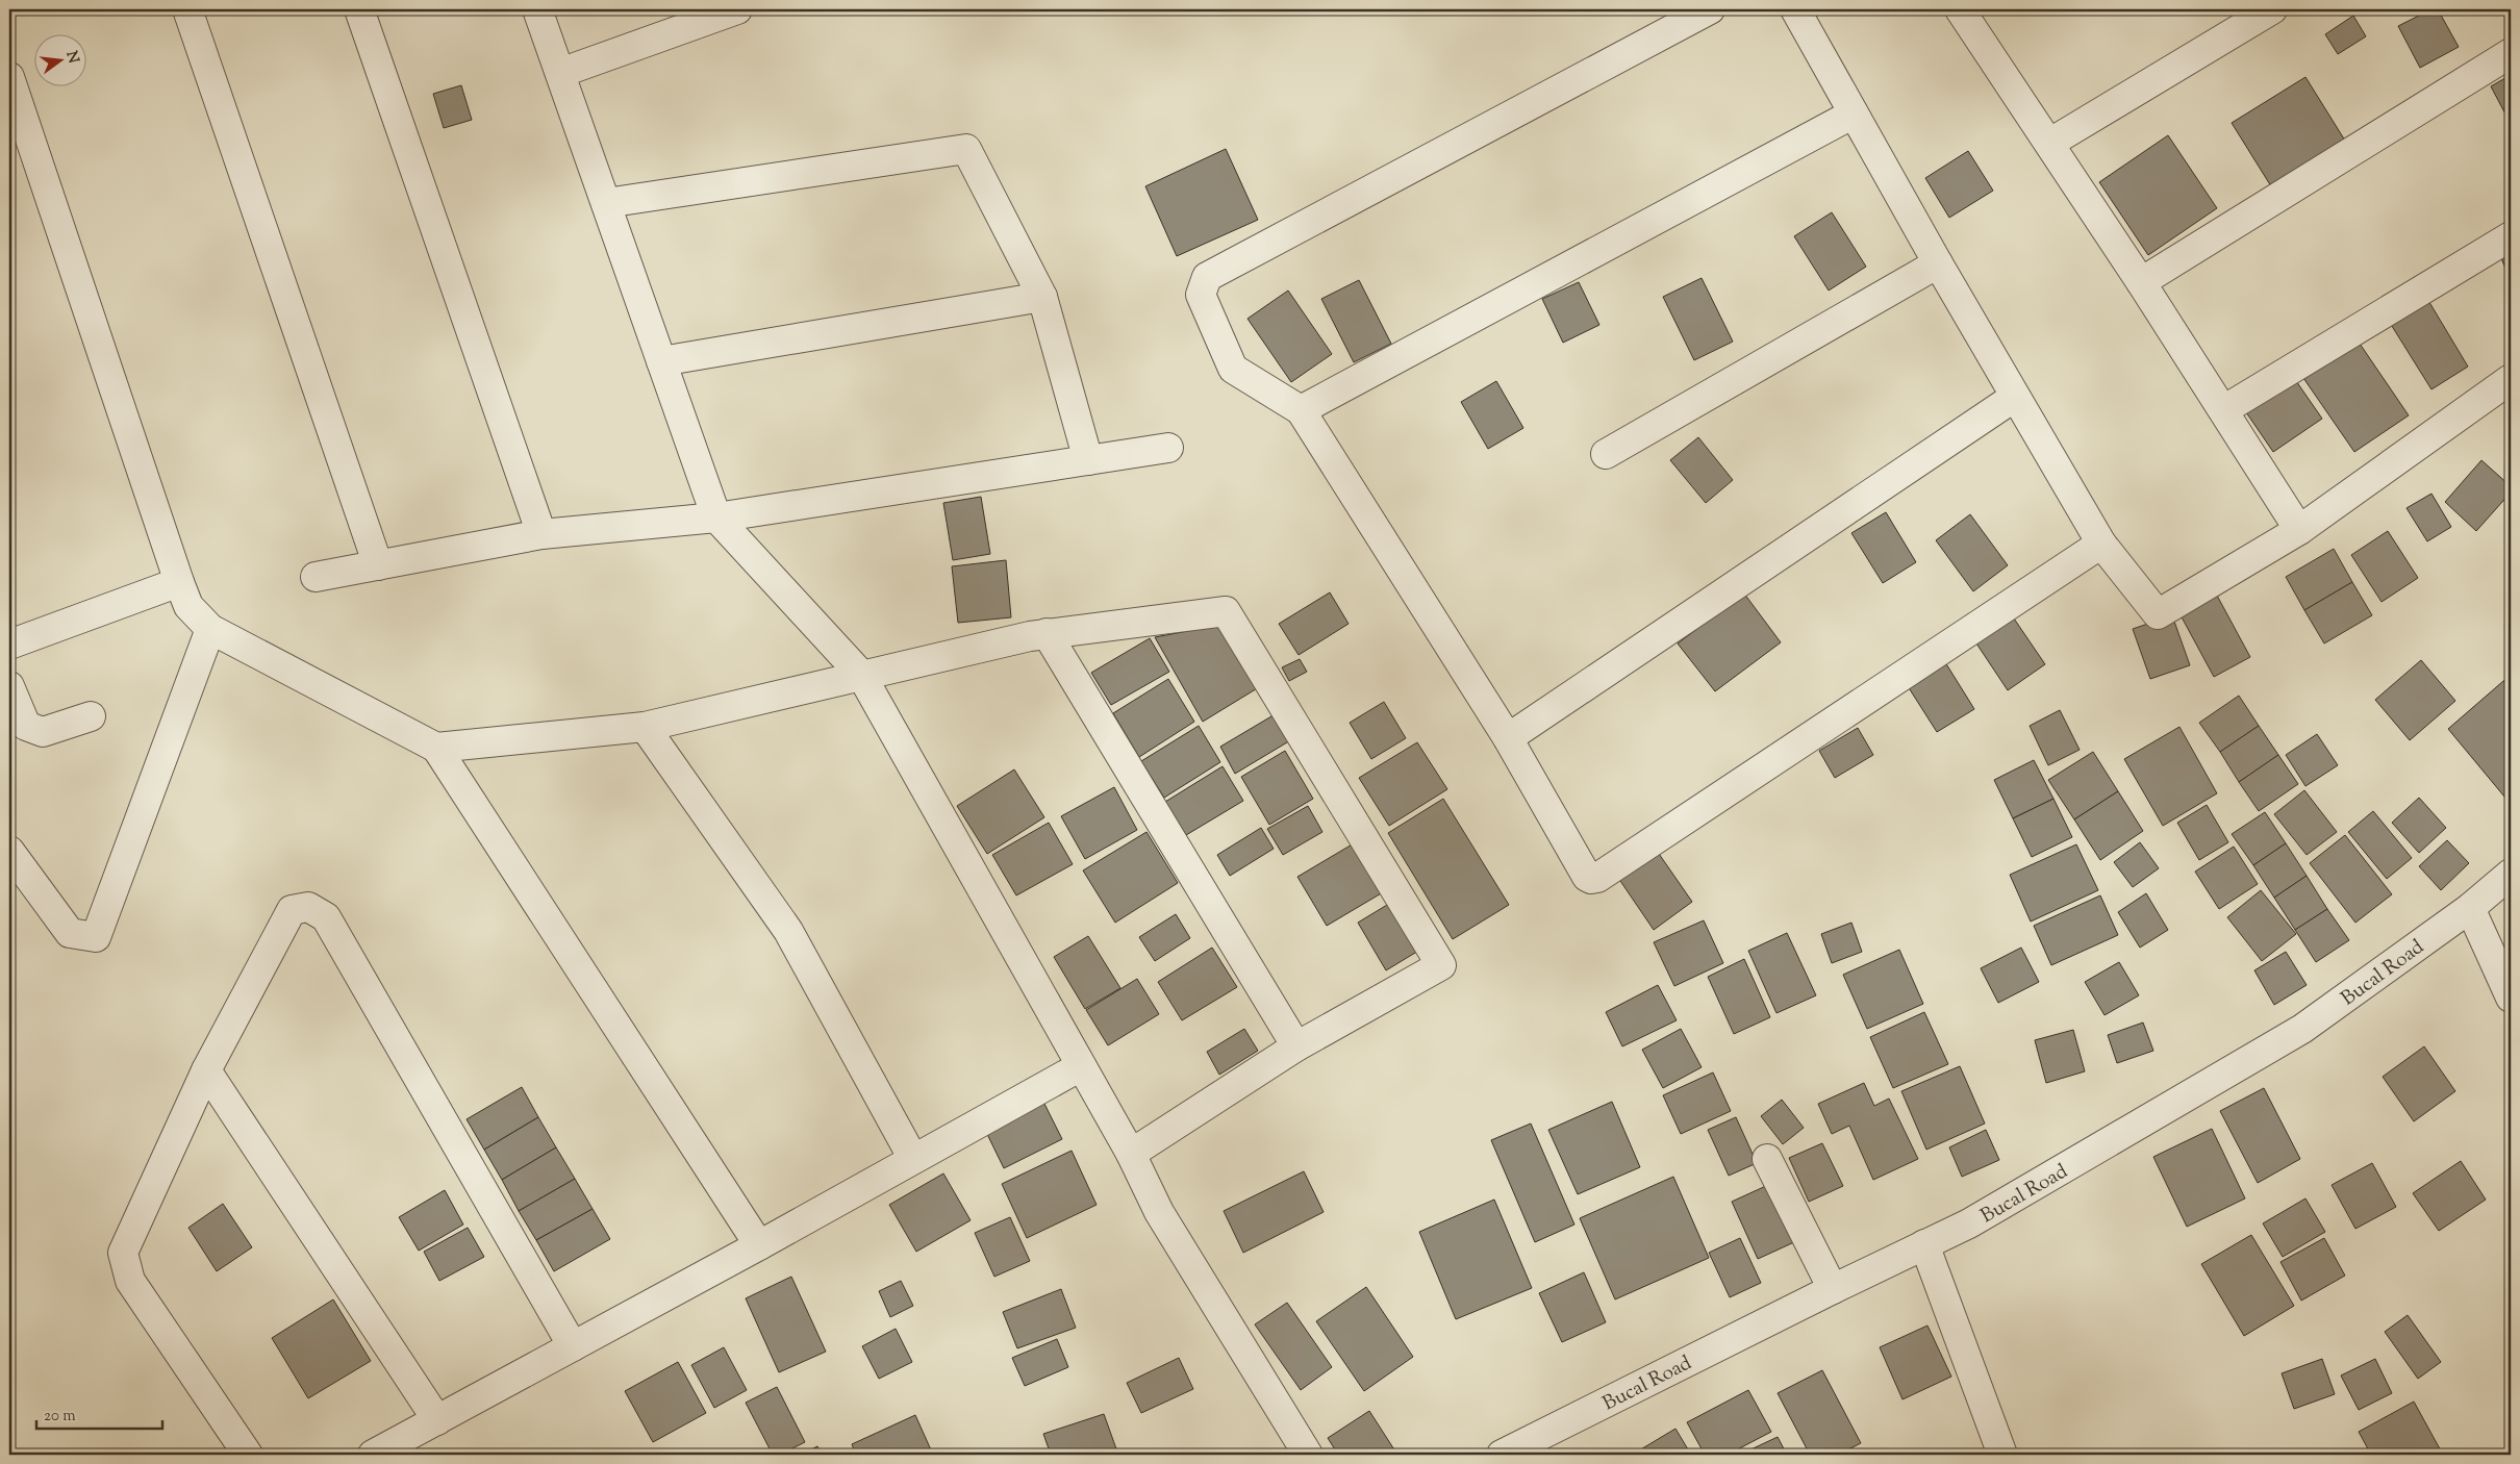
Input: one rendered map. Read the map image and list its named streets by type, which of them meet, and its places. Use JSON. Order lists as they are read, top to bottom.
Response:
{
  "streets": {
    "street": ["Bucal Road"]
  },
  "scale_bar": "20 m",
  "north": "right"
}
